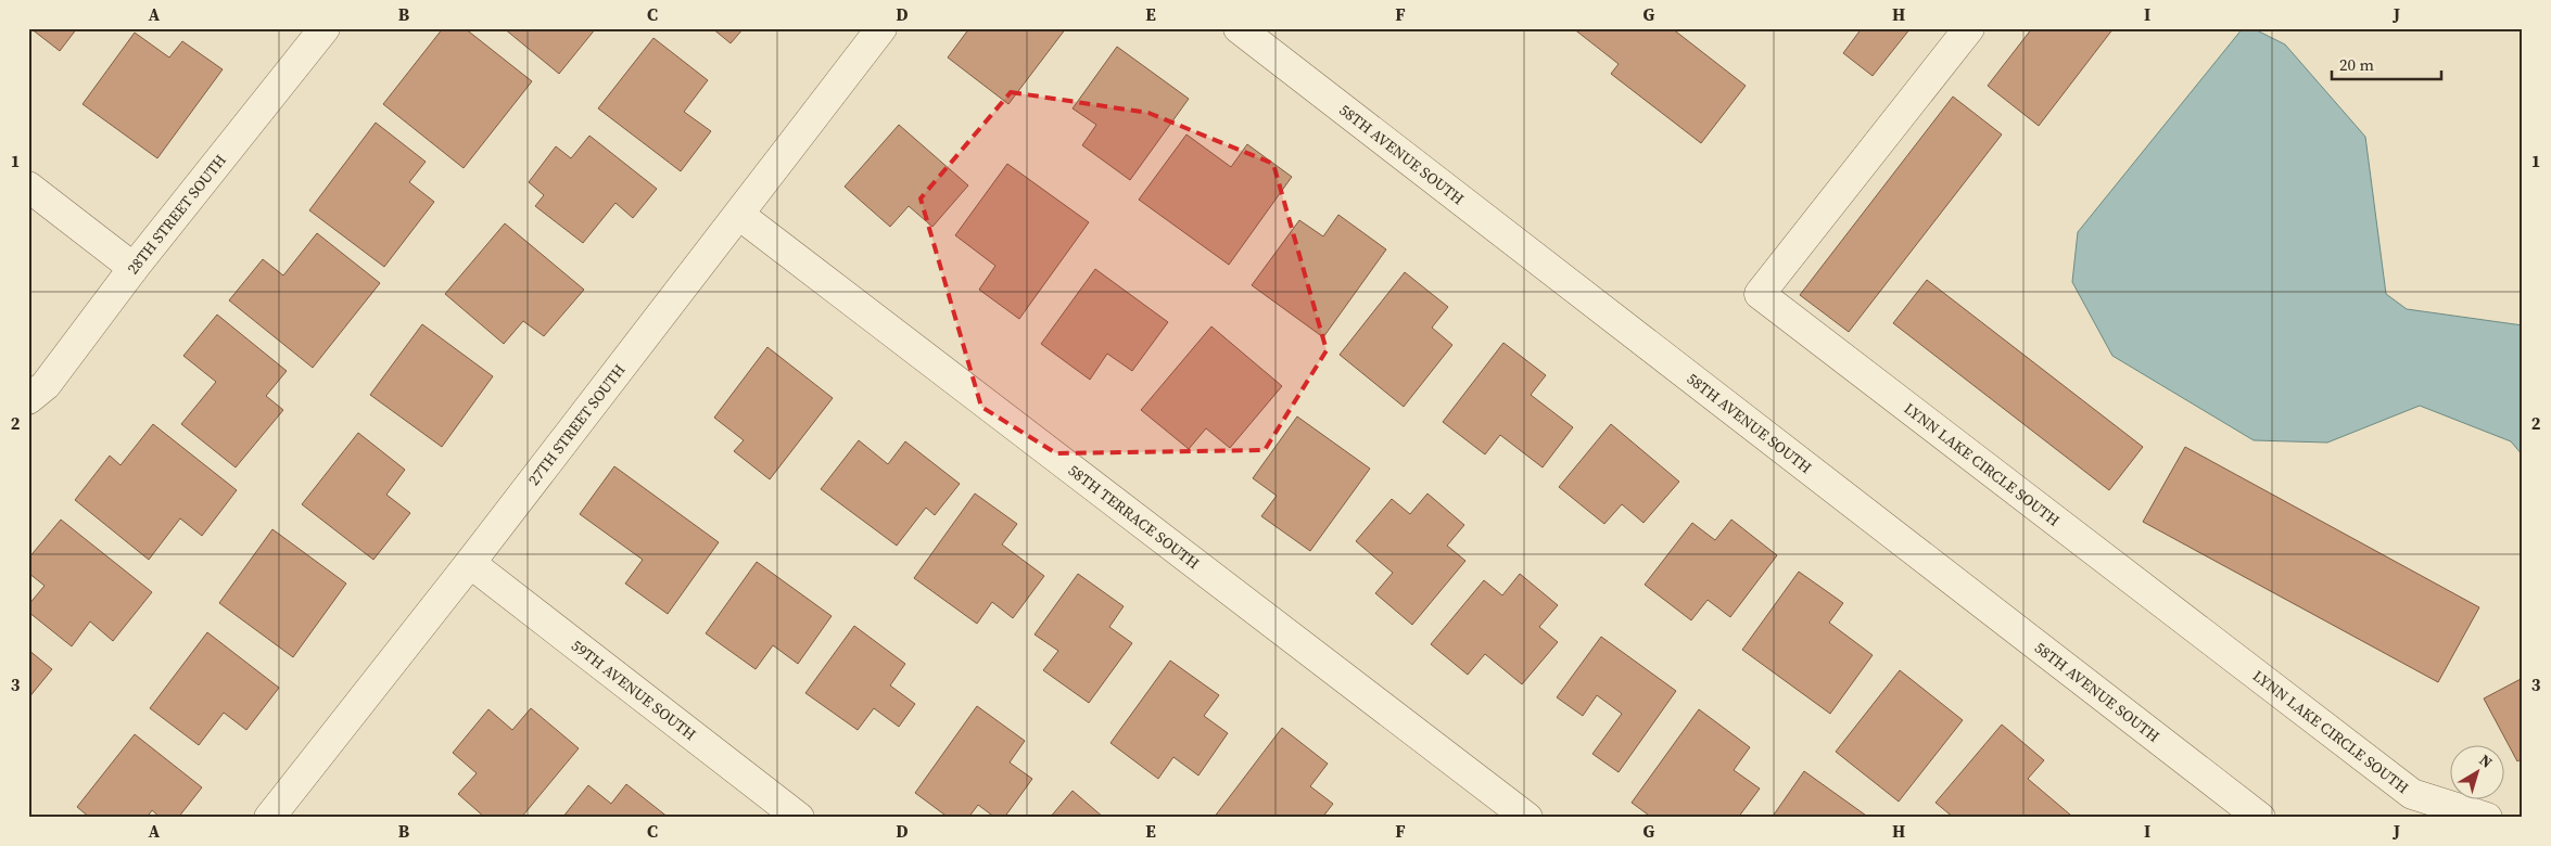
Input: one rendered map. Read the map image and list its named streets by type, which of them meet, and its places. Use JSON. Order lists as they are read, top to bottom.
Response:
{
  "streets": {
    "street": [
      "58TH AVENUE SOUTH",
      "28TH STREET SOUTH",
      "27TH STREET SOUTH",
      "LYNN LAKE CIRCLE SOUTH",
      "58TH TERRACE SOUTH",
      "59TH AVENUE SOUTH"
    ]
  },
  "crossings": [
    ["27TH STREET SOUTH", "58TH TERRACE SOUTH"],
    ["27TH STREET SOUTH", "59TH AVENUE SOUTH"]
  ],
  "scale_bar": "20 m",
  "north": "top right",
  "grid": {
    "columns": [
      "A",
      "B",
      "C",
      "D",
      "E",
      "F",
      "G",
      "H",
      "I",
      "J"
    ],
    "rows": ["1", "2", "3"]
  }
}
